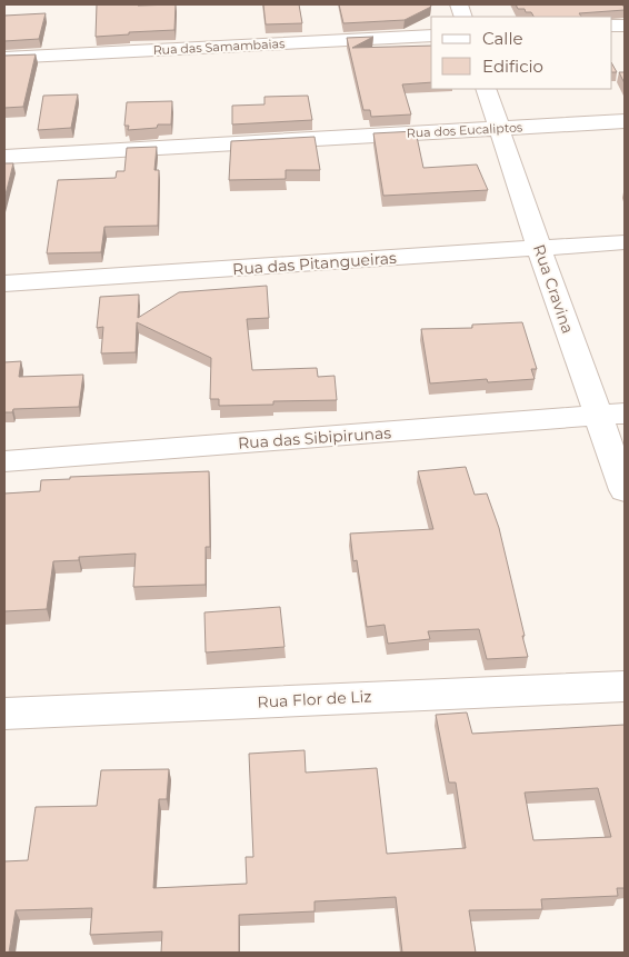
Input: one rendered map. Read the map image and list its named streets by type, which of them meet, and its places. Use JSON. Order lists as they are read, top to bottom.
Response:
{
  "streets": {
    "street": [
      "Rua das Samambaias",
      "Rua dos Eucaliptos",
      "Rua das Pitangueiras",
      "Rua Cravina",
      "Rua das Sibipirunas",
      "Rua Flor de Liz"
    ]
  },
  "crossings": [
    ["Rua dos Eucaliptos", "Rua Cravina"],
    ["Rua das Pitangueiras", "Rua Cravina"],
    ["Rua Cravina", "Rua das Sibipirunas"]
  ],
  "legend": ["Calle", "Edificio"]
}
